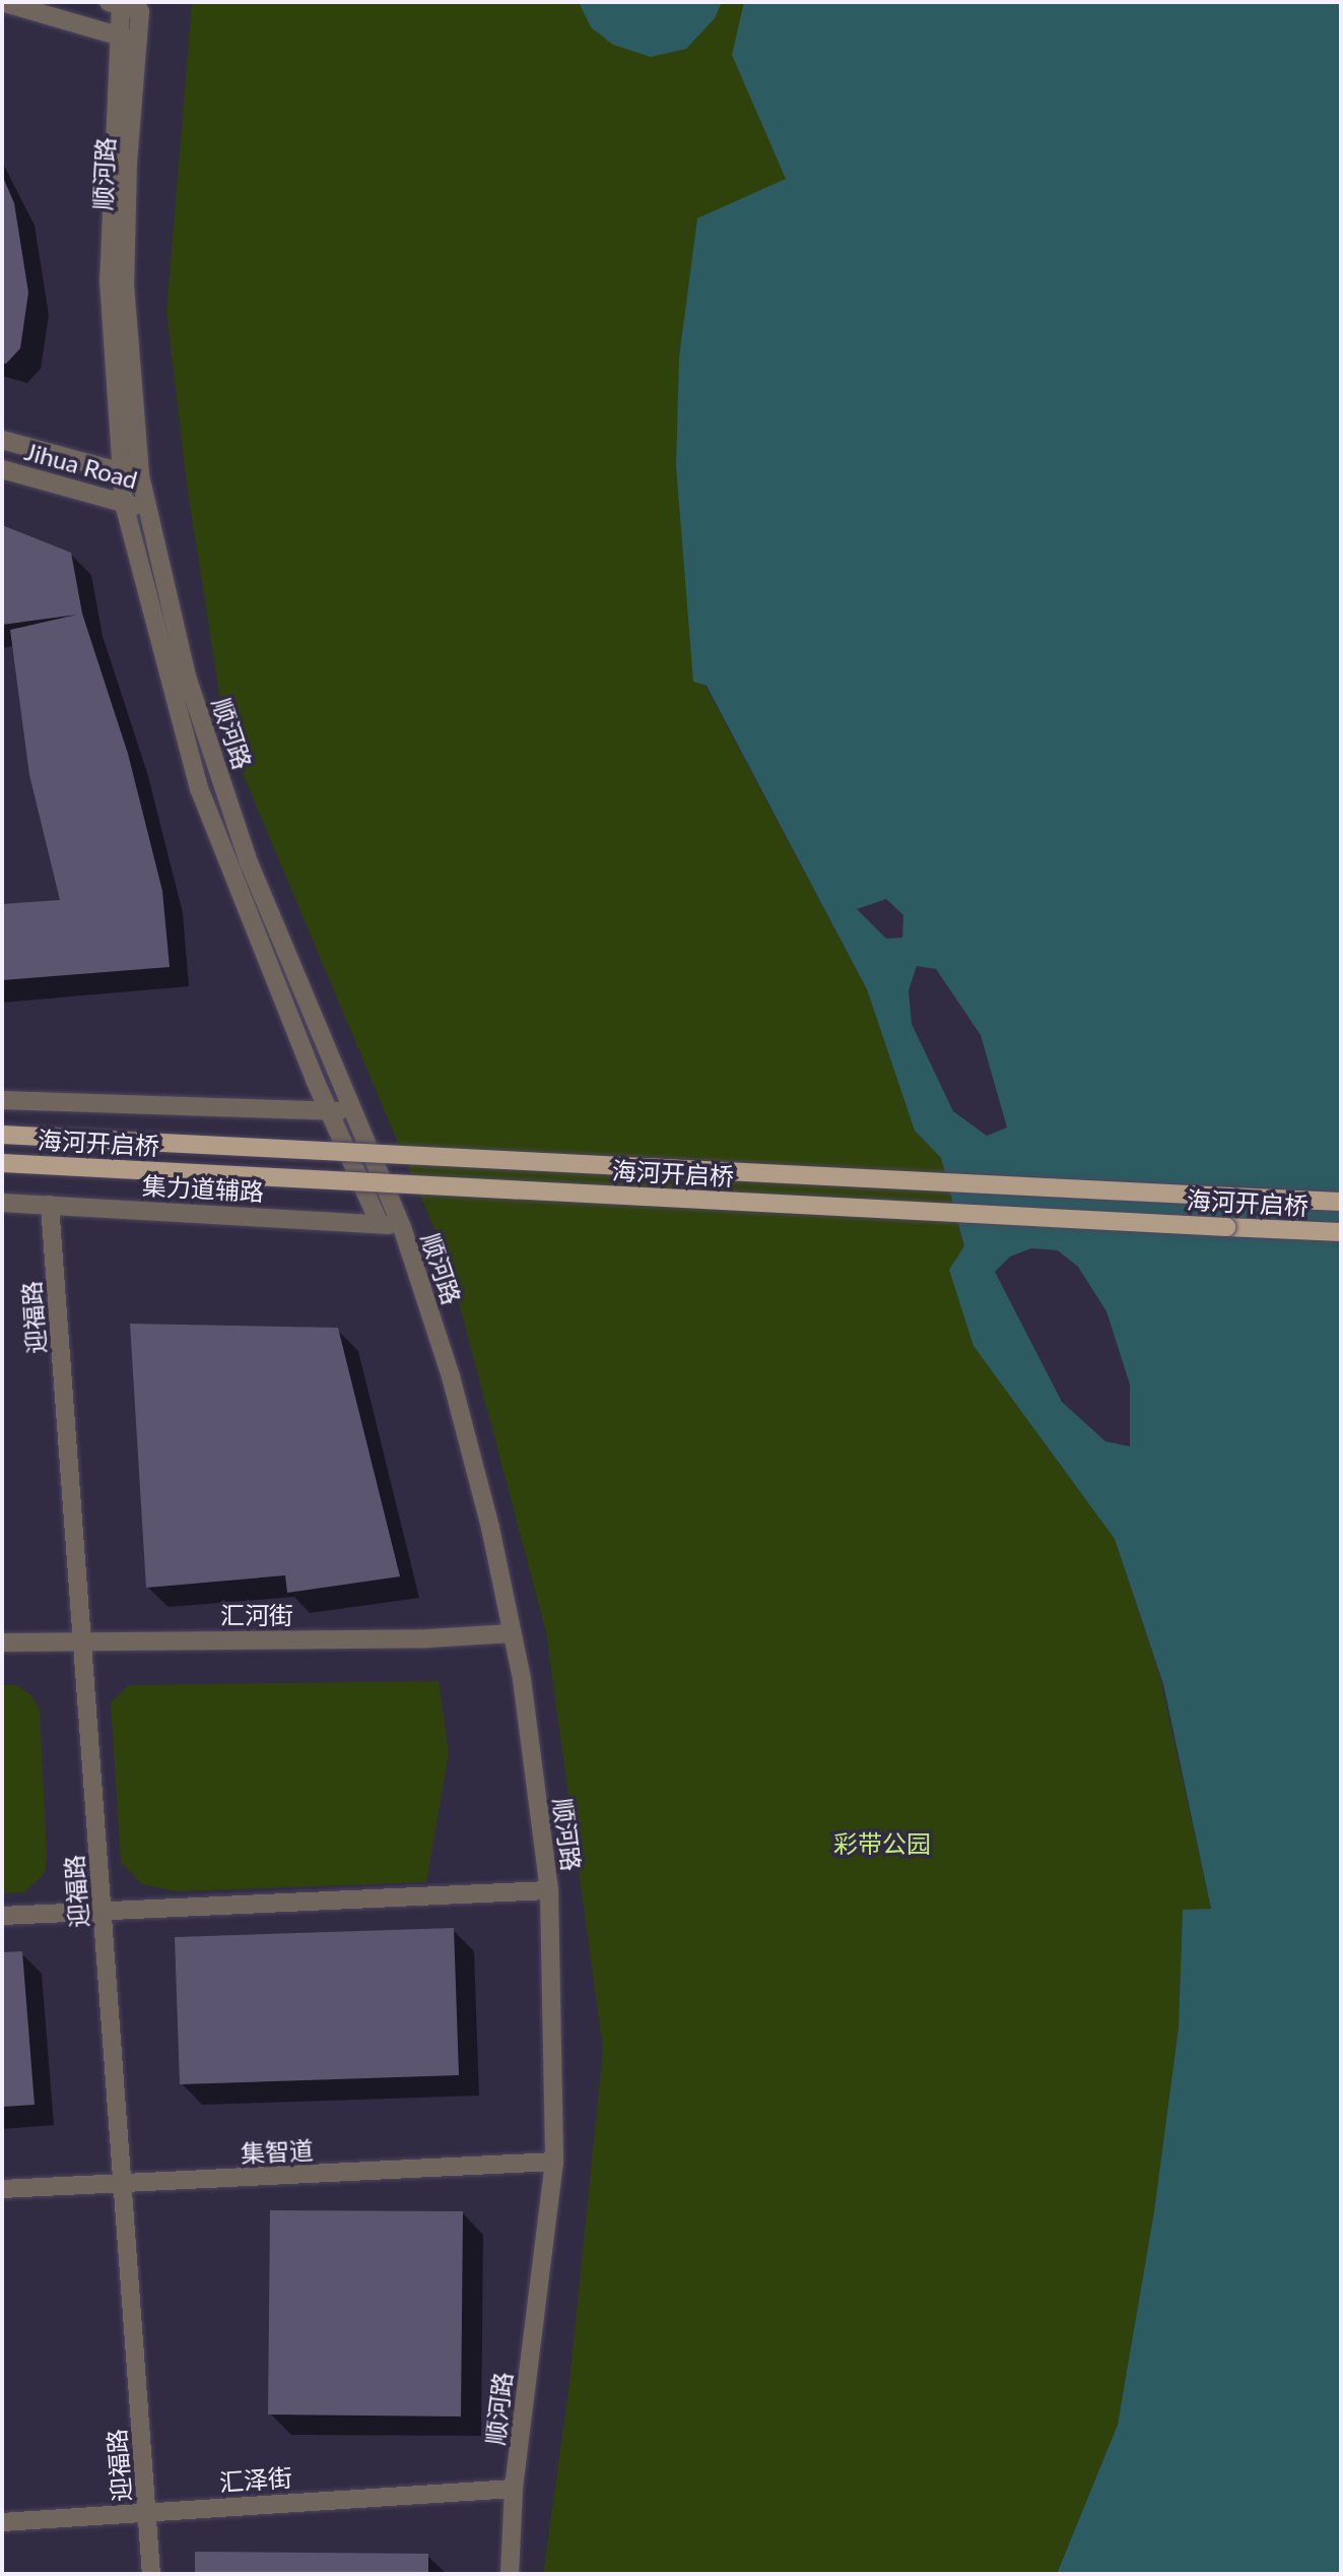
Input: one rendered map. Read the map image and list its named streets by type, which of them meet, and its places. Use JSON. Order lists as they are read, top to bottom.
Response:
{
  "streets": {
    "main road": ["海河开启桥"],
    "street": [
      "顺河路",
      "Jihua Road",
      "集力道辅路",
      "迎福路",
      "汇河街",
      "集智道",
      "汇泽街"
    ]
  },
  "crossings": [
    ["顺河路", "Jihua Road"],
    ["顺河路", "集力道辅路"],
    ["顺河路", "汇河街"],
    ["顺河路", "集智道"],
    ["顺河路", "汇泽街"],
    ["集力道辅路", "迎福路"],
    ["迎福路", "汇河街"],
    ["迎福路", "集智道"],
    ["迎福路", "汇泽街"]
  ],
  "parks": ["彩带公园"]
}
